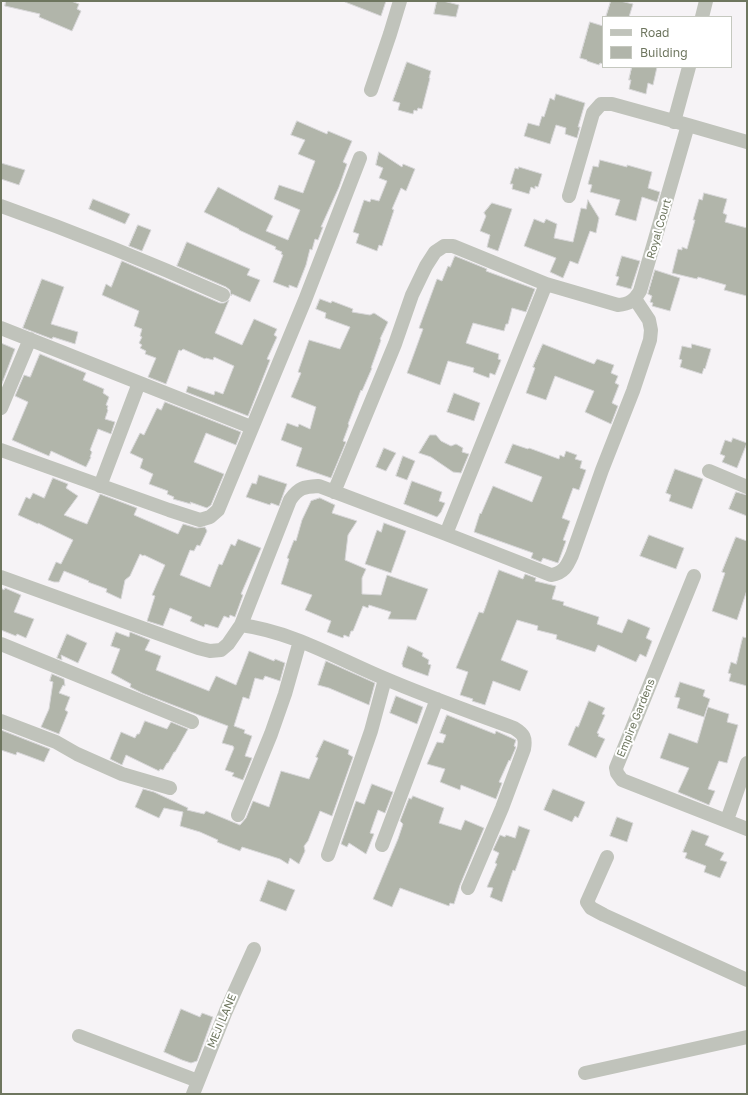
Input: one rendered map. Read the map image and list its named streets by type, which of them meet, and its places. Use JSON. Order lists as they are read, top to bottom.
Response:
{
  "streets": {
    "street": ["Royal Court", "Empire Gardens", "MEJI LANE"]
  },
  "legend": ["Road", "Building"]
}
